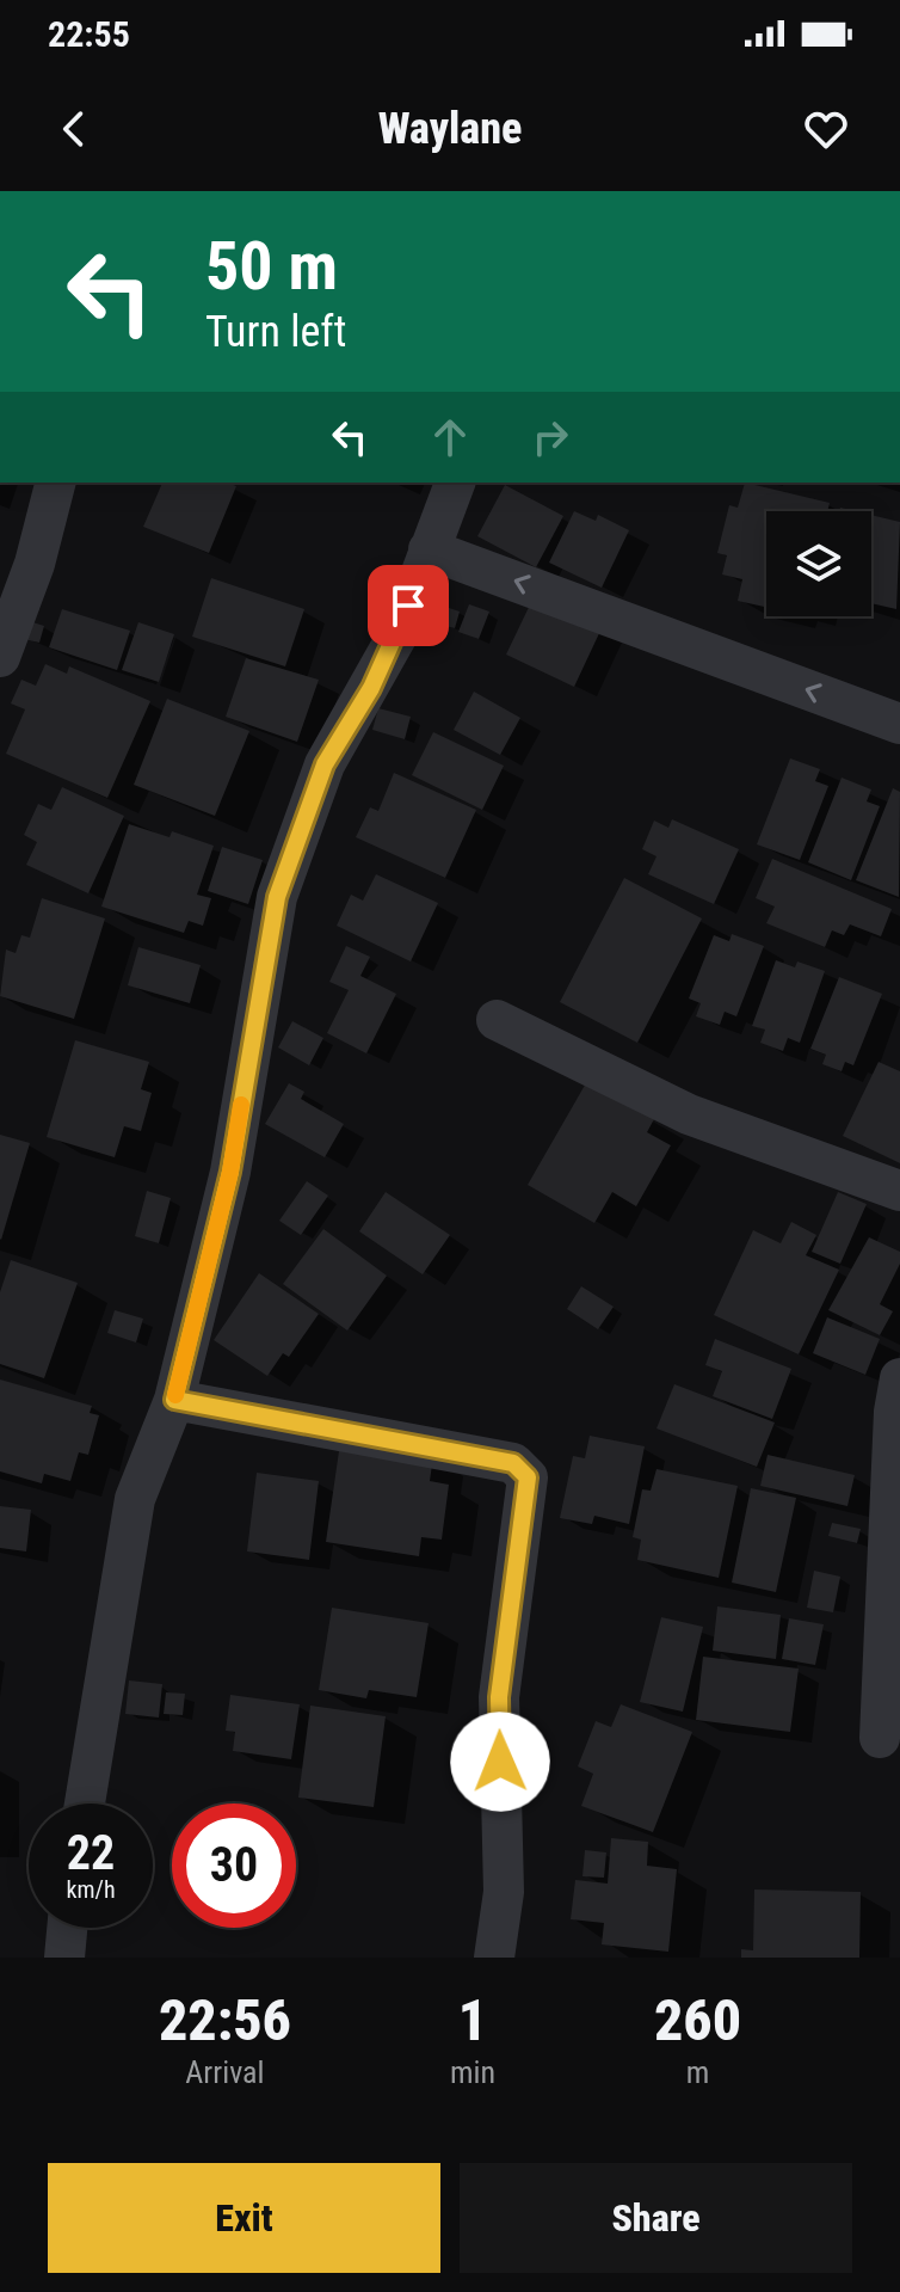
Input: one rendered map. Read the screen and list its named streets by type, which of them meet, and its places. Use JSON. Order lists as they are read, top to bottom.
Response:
{
  "page": {
    "status": "22:55",
    "header": "Waylane",
    "turn": ["50 m", "Turn left"],
    "speed": "22 km/h",
    "limit": "30",
    "eta": [
      "22:56",
      "Arrival",
      "1",
      "min",
      "260",
      "m"
    ],
    "buttons": ["Exit", "Share"]
  }
}
